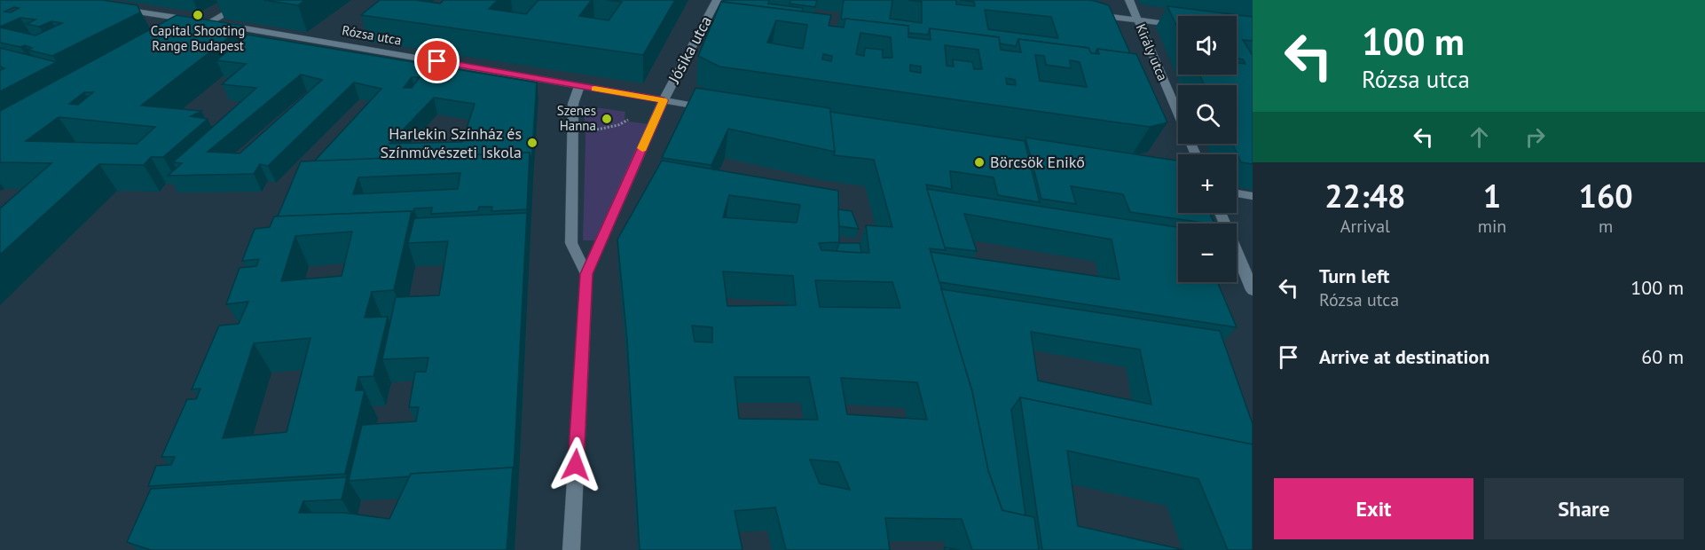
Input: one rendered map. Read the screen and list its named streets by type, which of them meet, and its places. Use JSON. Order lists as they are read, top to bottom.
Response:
{
  "streets": {
    "street": ["Rózsa utca", "Jósika utca", "Király utca"]
  },
  "crossings": [
    ["Rózsa utca", "Jósika utca"]
  ],
  "places": [
    "Capital Shooting Range Budapest",
    "Szenes Hanna",
    "Harlekin Színház és Színművészeti Iskola",
    "Börcsök Enikő"
  ],
  "page": {
    "turn": ["100 m", "Rózsa utca"],
    "map_buttons": ["+", "−"],
    "eta": [
      "22:48",
      "Arrival",
      "1",
      "min",
      "160",
      "m"
    ],
    "list": [
      {
        "name": "Turn left",
        "note": "Rózsa utca",
        "value": "100 m"
      },
      {
        "name": "Arrive at destination",
        "value": "60 m"
      }
    ],
    "buttons": ["Exit", "Share"]
  }
}
